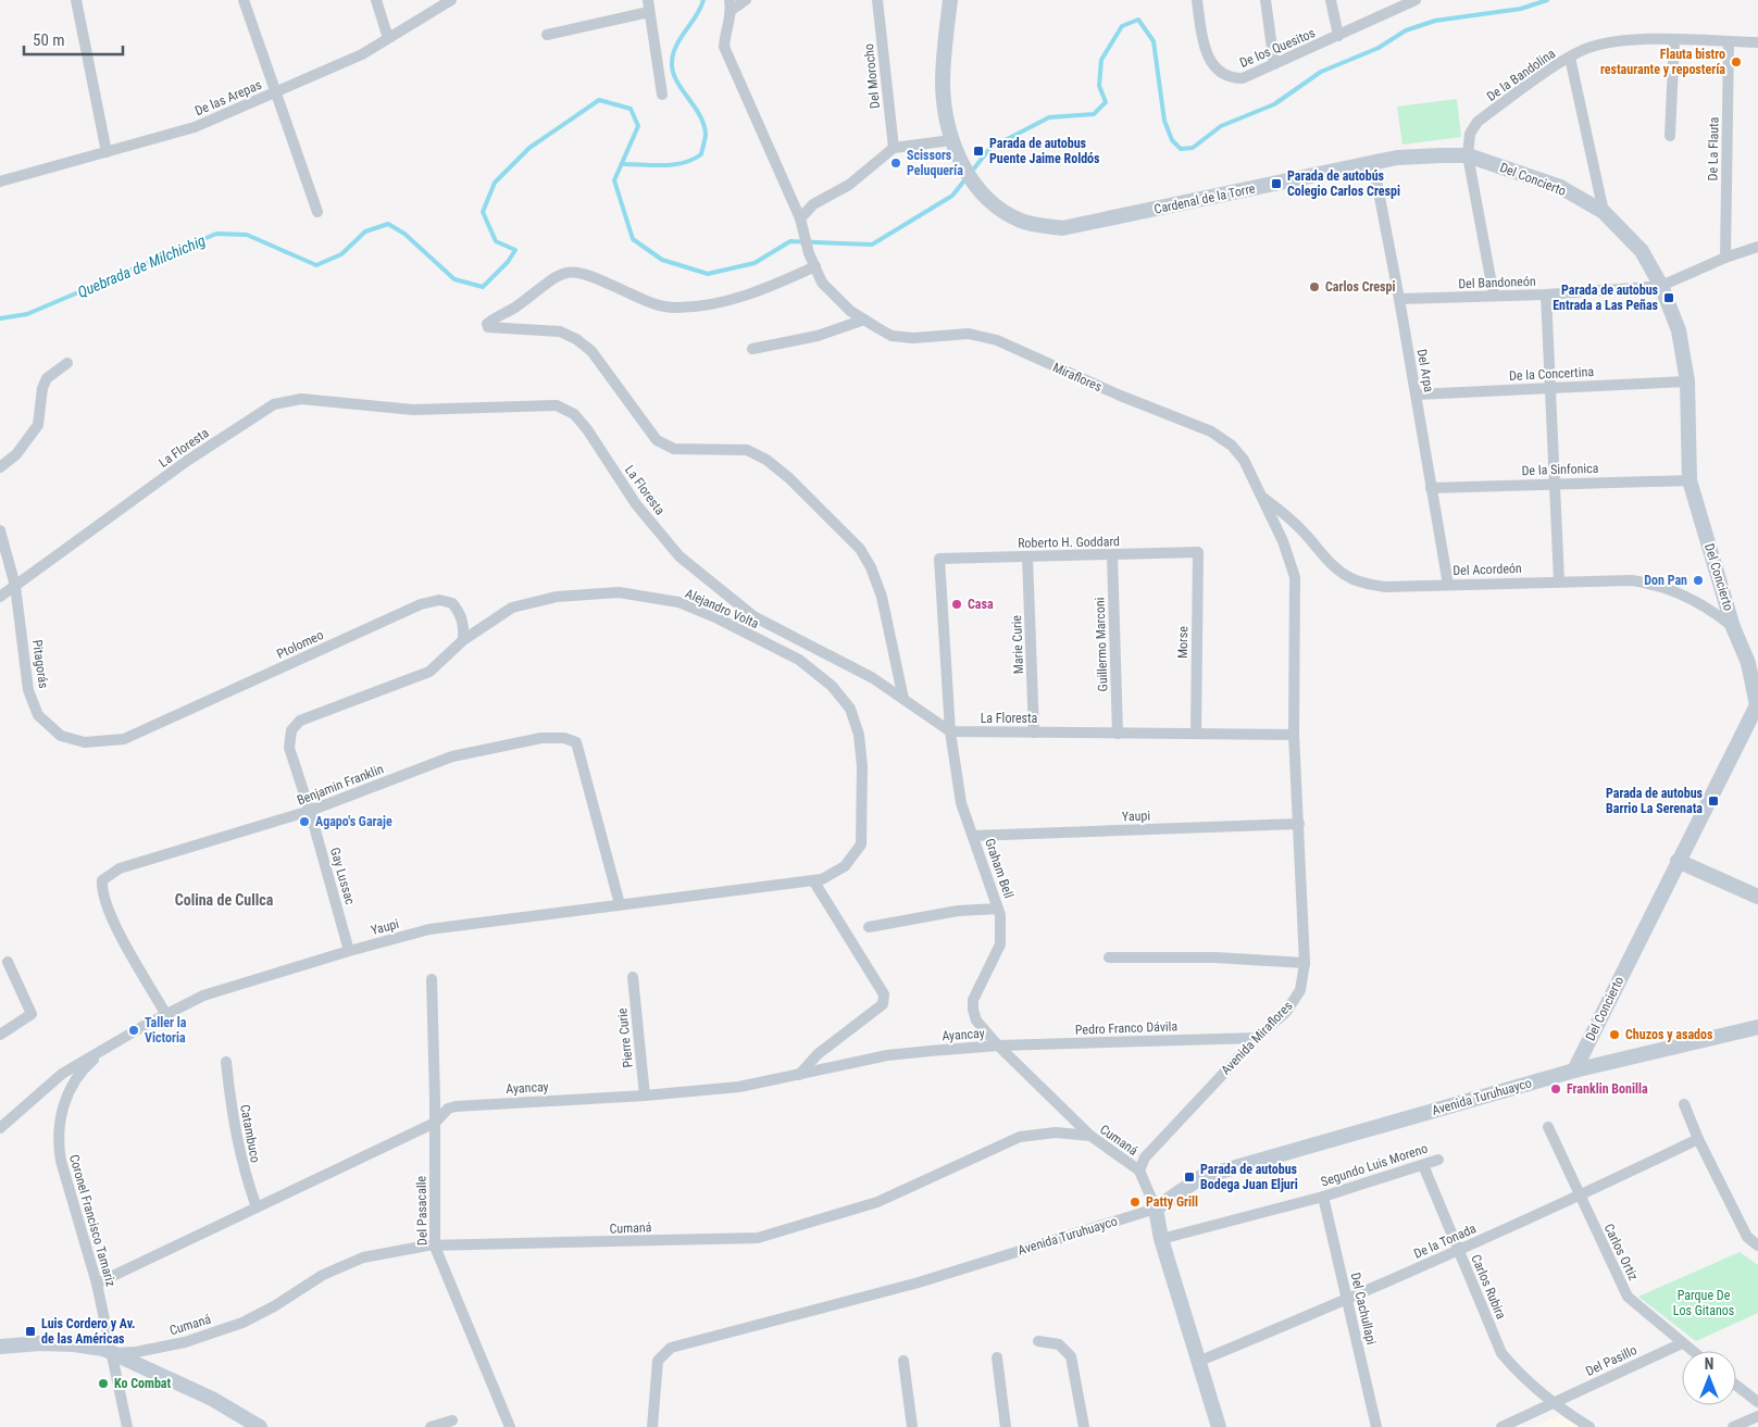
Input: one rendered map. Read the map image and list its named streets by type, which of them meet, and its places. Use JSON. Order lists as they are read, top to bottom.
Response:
{
  "streets": {
    "street": [
      "De los Quesitos",
      "De la Bandolina",
      "Del Morocho",
      "De las Arepas",
      "De La Flauta",
      "Del Concierto",
      "Cardenal de la Torre",
      "Del Bandoneón",
      "Del Arpa",
      "De la Concertina",
      "Miraflores",
      "La Floresta",
      "De la Sinfonica",
      "Roberto H. Goddard",
      "Del Acordeón",
      "Alejandro Volta",
      "Morse",
      "Ptolomeo",
      "Marie Curie",
      "Guillermo Marconi",
      "Pitagorás",
      "Benjamin Franklin",
      "Yaupi",
      "Graham Bell",
      "Gay Lussac",
      "Pedro Franco Dávila",
      "Ayancay",
      "Pierre Curie",
      "Avenida Miraflores",
      "Avenida Turuhuayco",
      "Catambuco",
      "Cumaná",
      "Segundo Luis Moreno",
      "Del Pasacalle",
      "Coronel Francisco Tamariz",
      "De la Tonada",
      "Carlos Ortiz",
      "Carlos Rubira",
      "Del Cachullapi",
      "Del Pasillo"
    ]
  },
  "crossings": [
    ["De la Bandolina", "De La Flauta"],
    ["De la Bandolina", "Del Concierto"],
    ["De la Bandolina", "Cardenal de la Torre"],
    ["De la Bandolina", "Del Bandoneón"],
    ["De La Flauta", "Del Bandoneón"],
    ["Del Concierto", "Cardenal de la Torre"],
    ["Del Concierto", "Del Bandoneón"],
    ["Del Concierto", "De la Concertina"],
    ["Del Concierto", "De la Sinfonica"],
    ["Del Concierto", "Del Acordeón"],
    ["Del Concierto", "Avenida Turuhuayco"],
    ["Cardenal de la Torre", "Del Arpa"],
    ["Del Bandoneón", "Del Arpa"],
    ["Del Arpa", "De la Concertina"],
    ["Del Arpa", "De la Sinfonica"],
    ["Del Arpa", "Del Acordeón"],
    ["Miraflores", "Del Acordeón"],
    ["Miraflores", "Avenida Miraflores"],
    ["La Floresta", "Morse"],
    ["La Floresta", "Marie Curie"],
    ["La Floresta", "Guillermo Marconi"],
    ["La Floresta", "Pitagorás"],
    ["La Floresta", "Graham Bell"],
    ["La Floresta", "Avenida Miraflores"],
    ["Roberto H. Goddard", "Morse"],
    ["Roberto H. Goddard", "Marie Curie"],
    ["Roberto H. Goddard", "Guillermo Marconi"],
    ["Roberto H. Goddard", "Graham Bell"],
    ["Alejandro Volta", "Ptolomeo"],
    ["Alejandro Volta", "Yaupi"],
    ["Alejandro Volta", "Gay Lussac"],
    ["Ptolomeo", "Pitagorás"],
    ["Benjamin Franklin", "Yaupi"],
    ["Benjamin Franklin", "Gay Lussac"],
    ["Yaupi", "Graham Bell"],
    ["Yaupi", "Gay Lussac"],
    ["Yaupi", "Avenida Miraflores"],
    ["Yaupi", "Coronel Francisco Tamariz"],
    ["Graham Bell", "Pedro Franco Dávila"],
    ["Graham Bell", "Ayancay"],
    ["Graham Bell", "Cumaná"],
    ["Pedro Franco Dávila", "Ayancay"],
    ["Pedro Franco Dávila", "Avenida Miraflores"],
    ["Ayancay", "Pierre Curie"],
    ["Ayancay", "Catambuco"],
    ["Ayancay", "Del Pasacalle"],
    ["Ayancay", "Coronel Francisco Tamariz"],
    ["Avenida Miraflores", "Cumaná"],
    ["Cumaná", "Del Pasacalle"],
    ["Cumaná", "Coronel Francisco Tamariz"],
    ["Segundo Luis Moreno", "Carlos Rubira"],
    ["Segundo Luis Moreno", "Del Cachullapi"],
    ["De la Tonada", "Carlos Ortiz"],
    ["De la Tonada", "Carlos Rubira"],
    ["De la Tonada", "Del Cachullapi"],
    ["Carlos Ortiz", "Del Pasillo"],
    ["Carlos Rubira", "Del Pasillo"]
  ],
  "districts": ["Colina de Cullca"],
  "water": ["Quebrada de Milchichig"],
  "parks": ["Parque De Los Gitanos"],
  "places": {
    "other": [
      "Flauta bistro restaurante y repostería",
      "Scissors Peluquería",
      "Carlos Crespi",
      "Don Pan",
      "Casa",
      "Agapo's Garaje",
      "Taller la Victoria",
      "Chuzos y asados",
      "Franklin Bonilla",
      "Patty Grill",
      "Ko Combat"
    ],
    "transit": [
      "Parada de autobus Puente Jaime Roldós",
      "Parada de autobús Colegio Carlos Crespi",
      "Parada de autobus Entrada a Las Peñas",
      "Parada de autobus Barrio La Serenata",
      "Parada de autobus Bodega Juan Eljuri",
      "Luis Cordero y Av. de las Américas"
    ]
  },
  "scale_bar": "50 m",
  "north": "top"
}
